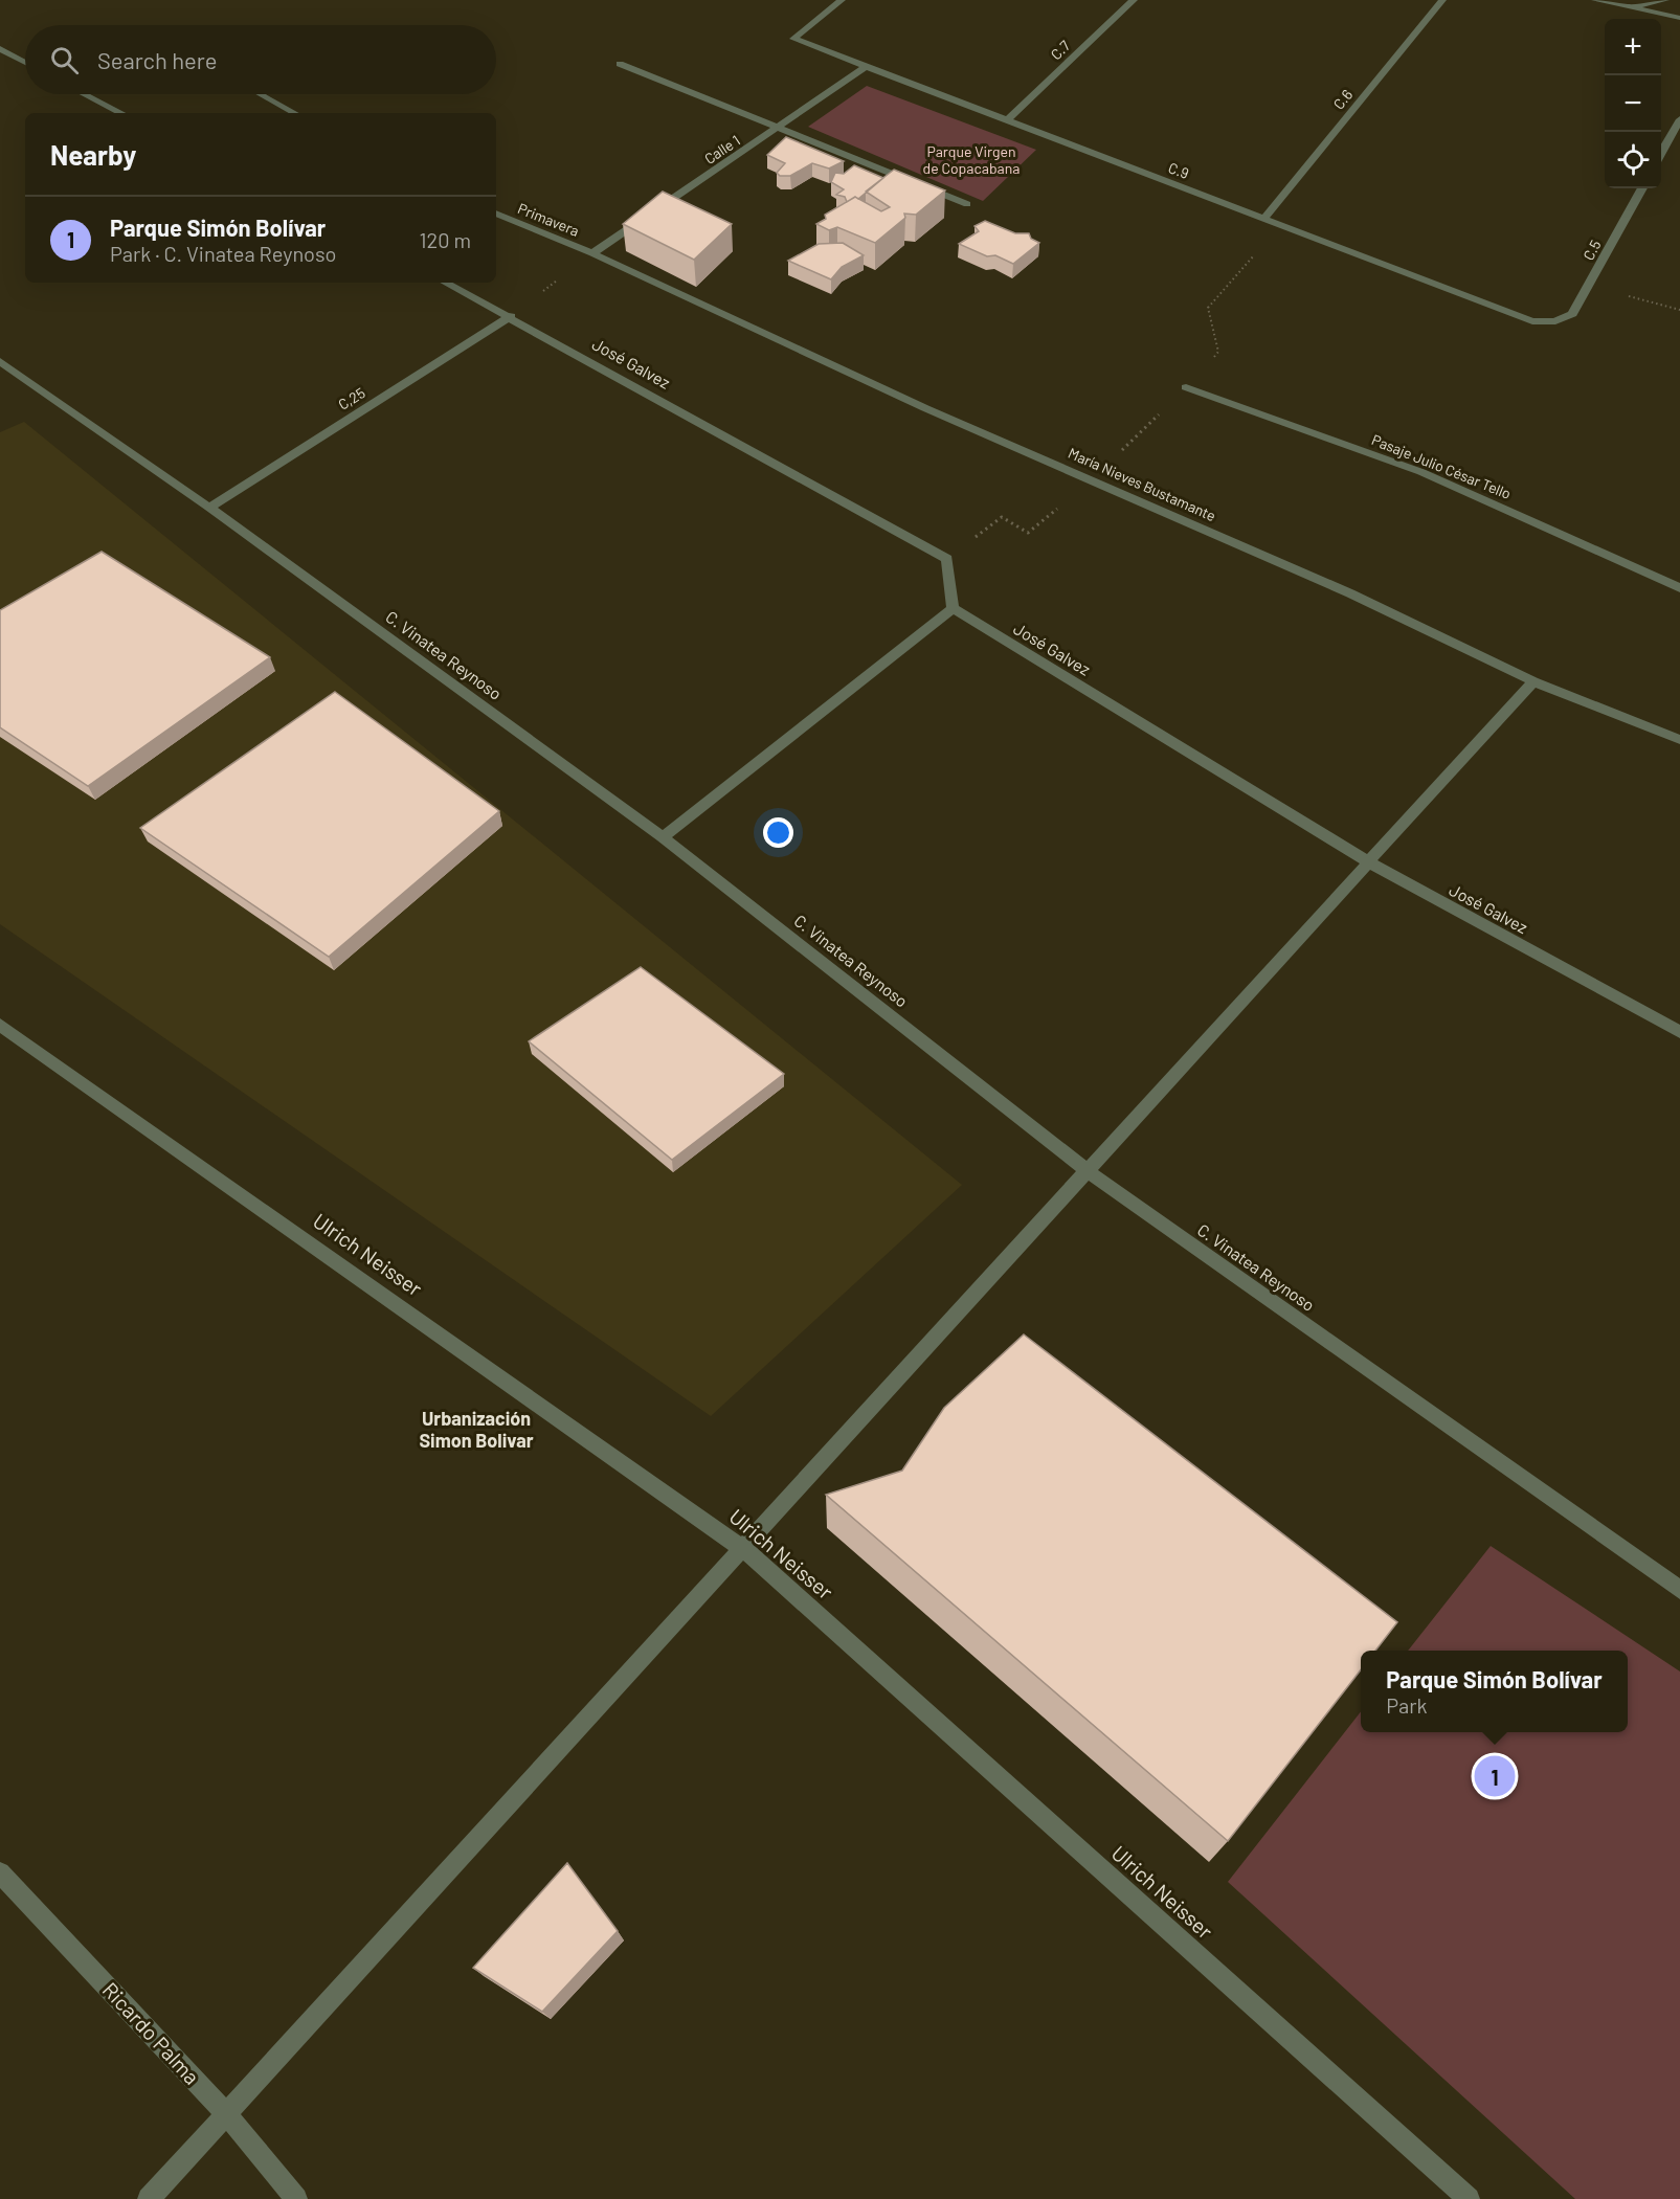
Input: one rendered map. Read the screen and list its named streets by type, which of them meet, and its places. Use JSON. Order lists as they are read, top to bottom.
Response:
{
  "streets": {
    "street": [
      "C.7",
      "C.6",
      "Calle 1",
      "C.9",
      "Primavera",
      "C.5",
      "José Galvez",
      "C,25",
      "Pasaje Julio César Tello",
      "María Nieves Bustamante",
      "C. Vinatea Reynoso",
      "Ulrich Neisser",
      "Ricardo Palma"
    ]
  },
  "crossings": [
    ["C.7", "C.9"],
    ["C.6", "C.9"],
    ["Calle 1", "C.9"],
    ["Calle 1", "Primavera"],
    ["Calle 1", "María Nieves Bustamante"],
    ["C.9", "C.5"],
    ["Primavera", "María Nieves Bustamante"],
    ["José Galvez", "C,25"],
    ["C,25", "C. Vinatea Reynoso"]
  ],
  "districts": ["Urbanización Simon Bolivar"],
  "parks": ["Parque Virgen de Copacabana"],
  "page": {
    "map_buttons": ["+", "−"],
    "search": "Search here",
    "heading": "Nearby",
    "list": [
      {
        "mark": "1",
        "name": "Parque Simón Bolívar",
        "note": "Park · C. Vinatea Reynoso",
        "value": "120 m"
      }
    ],
    "popup": ["Parque Simón Bolívar", "Park"],
    "pins": "1"
  }
}
